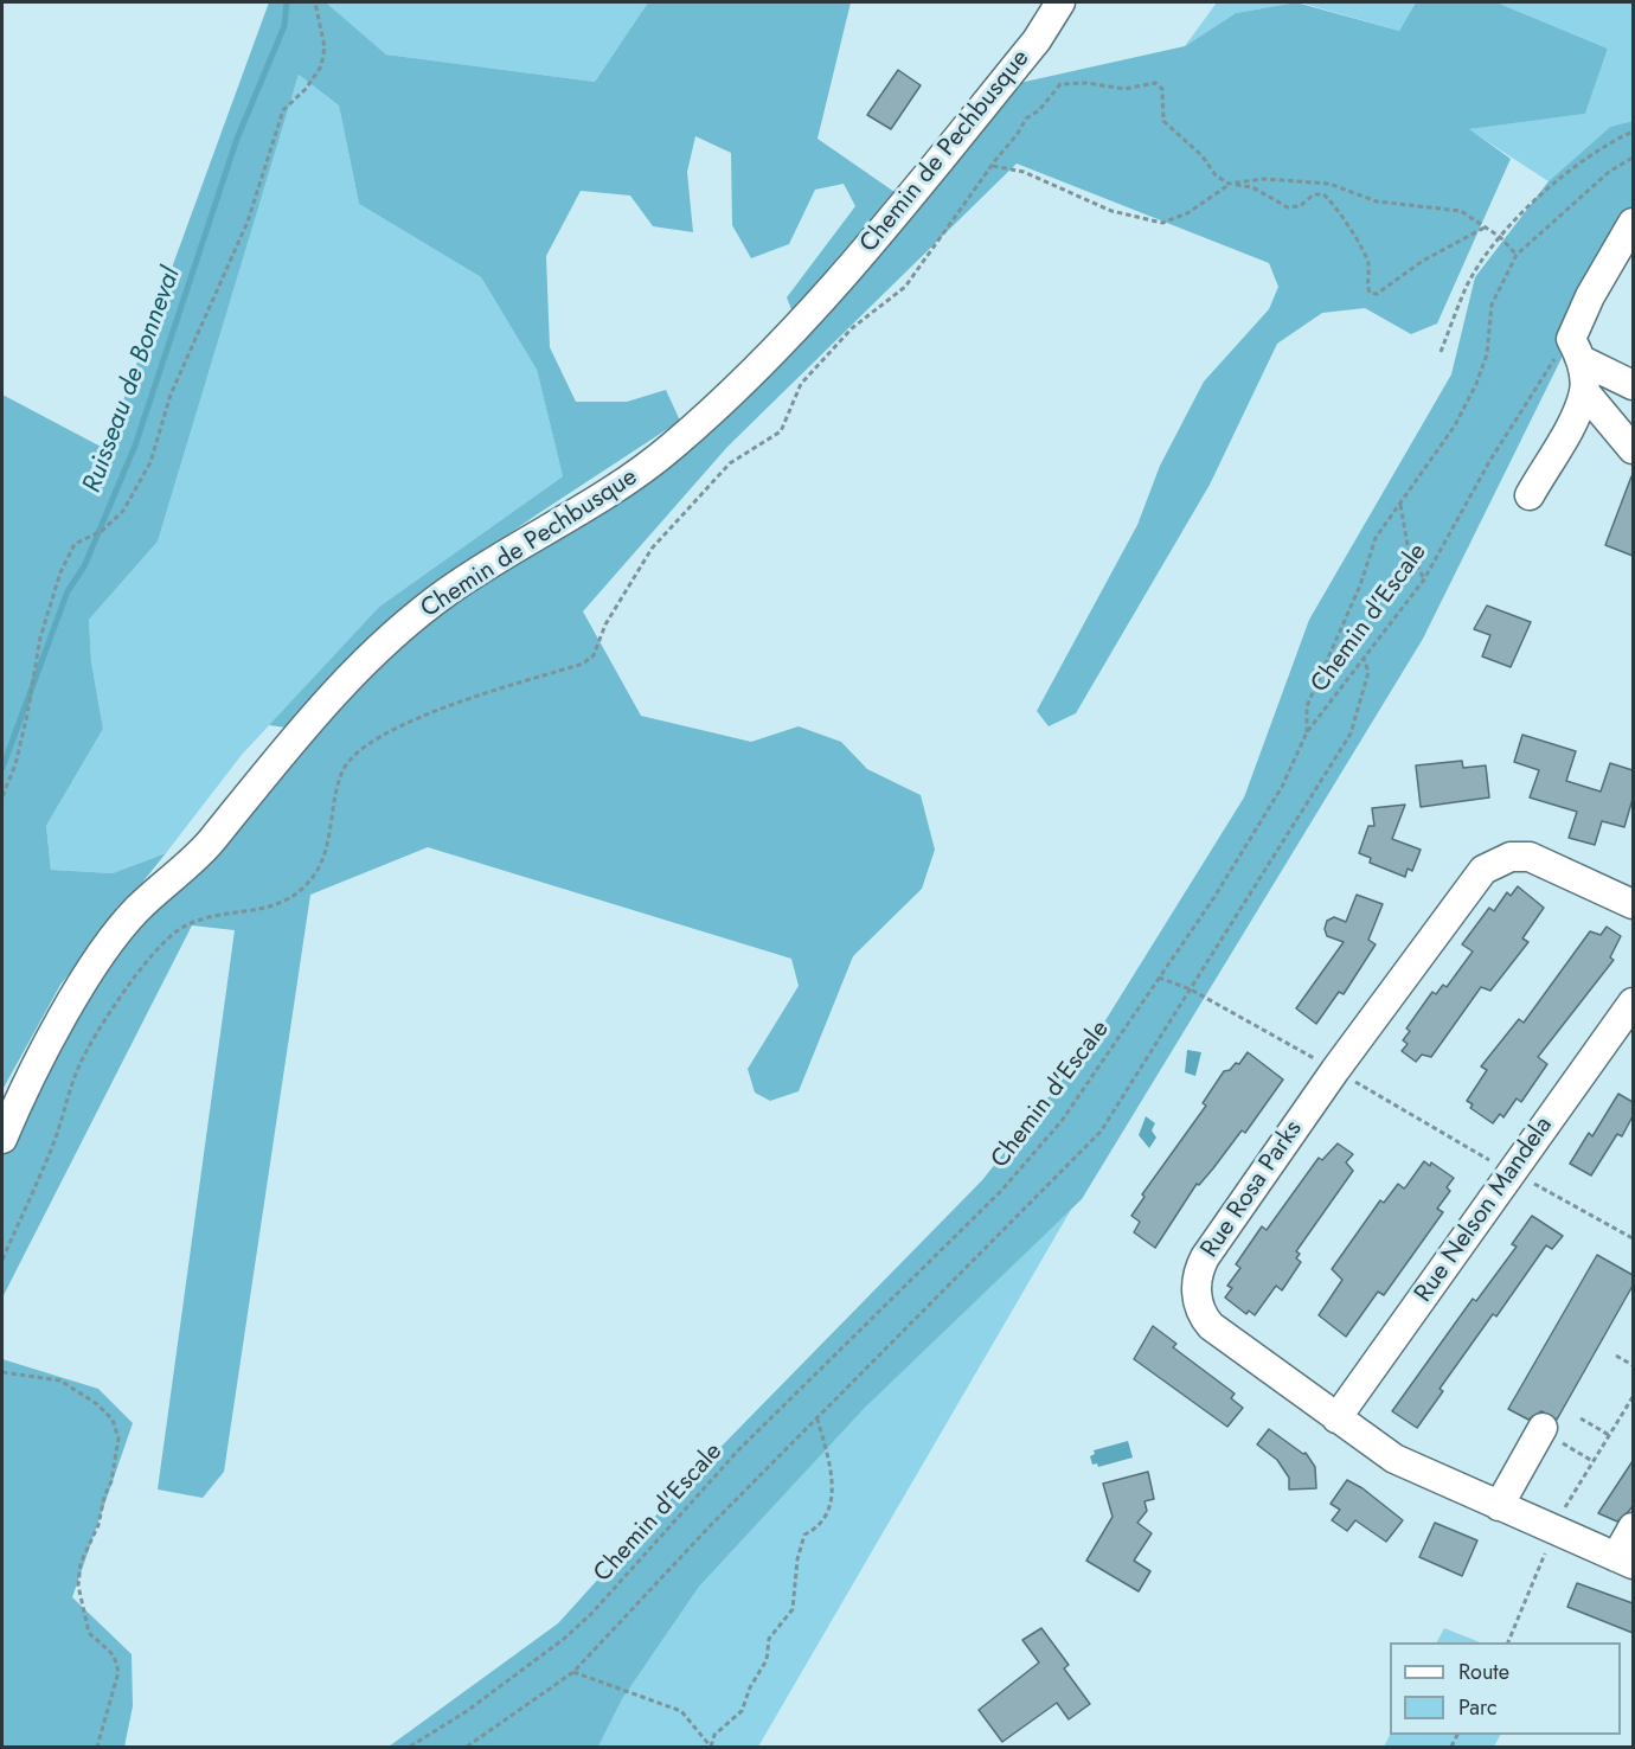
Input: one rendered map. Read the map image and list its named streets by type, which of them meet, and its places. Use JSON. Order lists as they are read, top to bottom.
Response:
{
  "streets": {
    "street": ["Chemin de Pechbusque", "Rue Rosa Parks", "Rue Nelson Mandela"],
    "path": ["Chemin d'Escale"]
  },
  "crossings": [
    ["Rue Rosa Parks", "Rue Nelson Mandela"]
  ],
  "water": ["Ruisseau de Bonneval"],
  "legend": ["Route", "Parc"]
}
